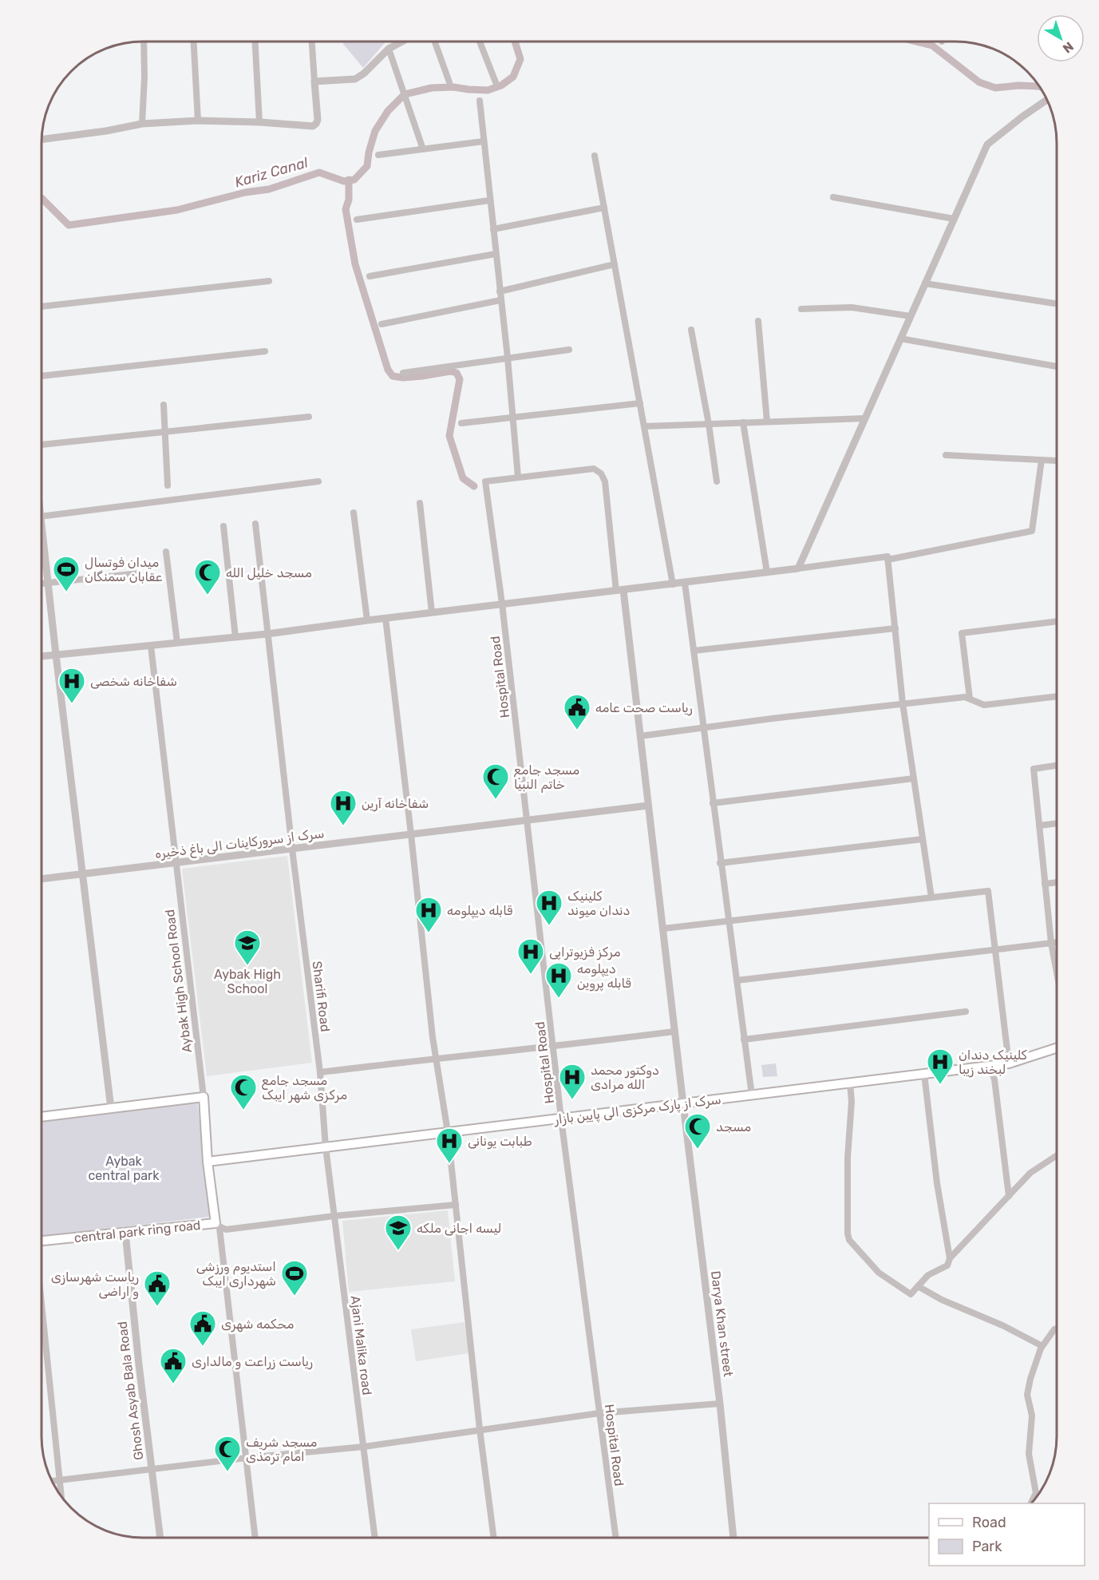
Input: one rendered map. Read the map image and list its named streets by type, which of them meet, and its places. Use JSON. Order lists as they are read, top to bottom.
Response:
{
  "streets": {
    "main road": ["سرک از پارک مرکزی الی پایین بازار", "central park ring road"],
    "street": [
      "Hospital Road",
      "سرک از سرورکاینات الی باغ ذخیره",
      "Aybak High School Road",
      "Sharifi Road",
      "Darya Khan street",
      "Ajani Malika road",
      "Ghosh Asyab Bala Road"
    ]
  },
  "crossings": [
    ["Hospital Road", "سرک از سرورکاینات الی باغ ذخیره"],
    ["Hospital Road", "سرک از پارک مرکزی الی پایین بازار"],
    ["سرک از سرورکاینات الی باغ ذخیره", "Aybak High School Road"],
    ["سرک از سرورکاینات الی باغ ذخیره", "Sharifi Road"],
    ["سرک از سرورکاینات الی باغ ذخیره", "Darya Khan street"],
    ["Aybak High School Road", "central park ring road"],
    ["Sharifi Road", "سرک از پارک مرکزی الی پایین بازار"],
    ["Sharifi Road", "Ajani Malika road"],
    ["سرک از پارک مرکزی الی پایین بازار", "central park ring road"],
    ["سرک از پارک مرکزی الی پایین بازار", "Darya Khan street"],
    ["سرک از پارک مرکزی الی پایین بازار", "Ajani Malika road"],
    ["central park ring road", "Ghosh Asyab Bala Road"]
  ],
  "water": ["Kariz Canal"],
  "parks": ["Aybak central park"],
  "places": {
    "sports": ["میدان فوتسال عقابان سمنگان", "استدیوم ورزشی شهرداری ایبک"],
    "mosque": [
      "مسجد خلیل الله",
      "مسجد جامع خاتم النبیا",
      "مسجد جامع مرکزی شهر ایبک",
      "مسجد",
      "مسجد شریف امام ترمذی"
    ],
    "hospital": [
      "شفاخانه شخصی",
      "شفاخانه آرین",
      "کلینیک دندان میوند",
      "قابله دیپلومه",
      "مرکز فزیوتراپی",
      "دیپلومه قابله پروین",
      "کلینیک دندان لبخند زیبا",
      "دوکتور محمد الله مرادی",
      "طبابت یونانی"
    ],
    "public building": [
      "ریاست صحت عامه",
      "ریاست شهرسازی و اراضی",
      "محکمه شهری",
      "ریاست زراعت و مالداری"
    ],
    "school or university": ["Aybak High School", "لیسه اجانی ملکه"]
  },
  "legend": ["Road", "Park"],
  "north": "bottom right"
}
